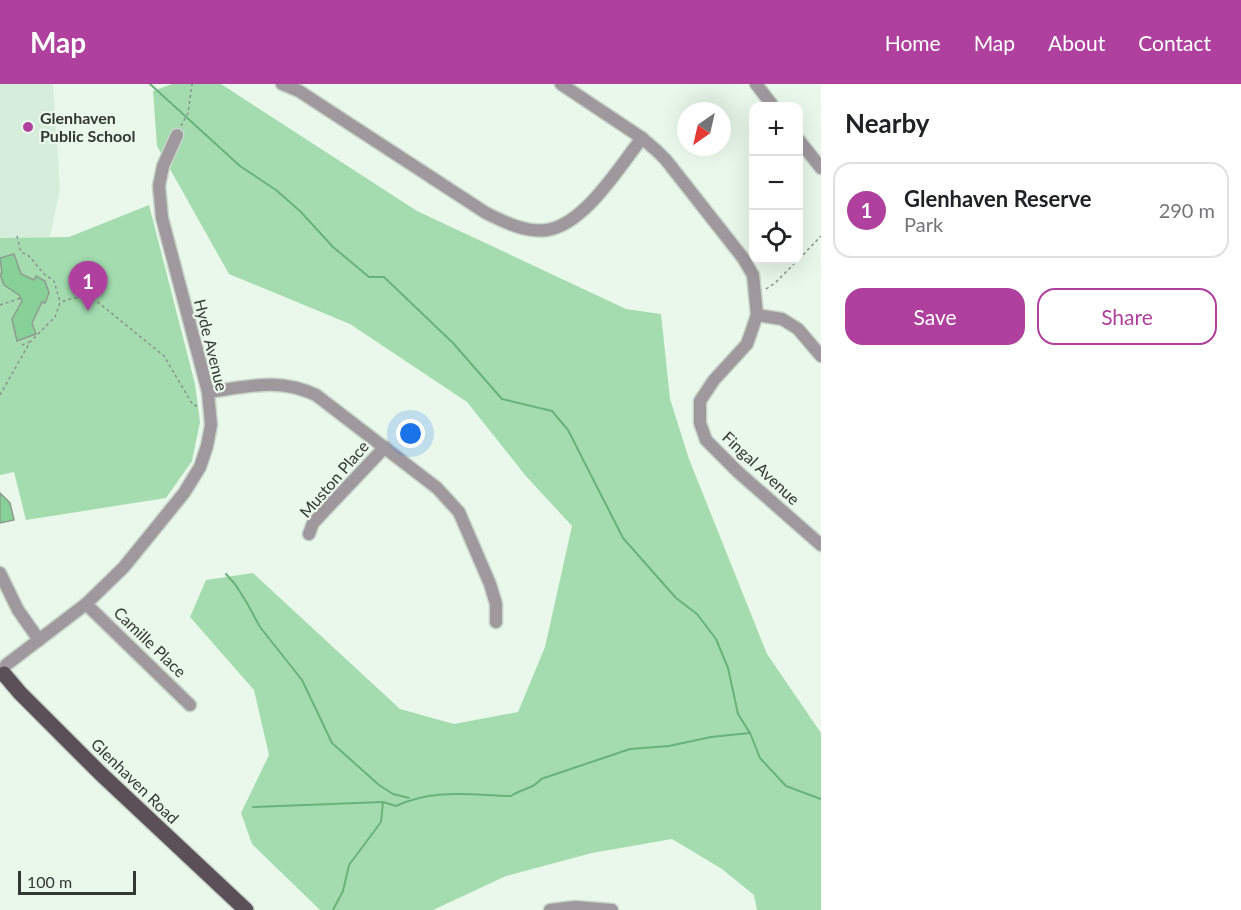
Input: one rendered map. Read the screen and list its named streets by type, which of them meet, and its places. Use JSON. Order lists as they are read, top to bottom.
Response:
{
  "streets": {
    "main road": ["Glenhaven Road"],
    "street": [
      "Hyde Avenue",
      "Fingal Avenue",
      "Muston Place",
      "Camille Place"
    ]
  },
  "crossings": [
    ["Hyde Avenue", "Camille Place"],
    ["Hyde Avenue", "Glenhaven Road"]
  ],
  "places": ["Glenhaven Public School"],
  "scale_bar": "100 m",
  "north": "bottom left",
  "page": {
    "header": "Map",
    "nav": [
      "Home",
      "Map",
      "About",
      "Contact"
    ],
    "heading": "Nearby",
    "map_buttons": ["+", "−"],
    "list": [
      {
        "mark": "1",
        "name": "Glenhaven Reserve",
        "note": "Park",
        "value": "290 m"
      }
    ],
    "pins": "1",
    "buttons": ["Save", "Share"],
    "scale": "100 m"
  }
}
